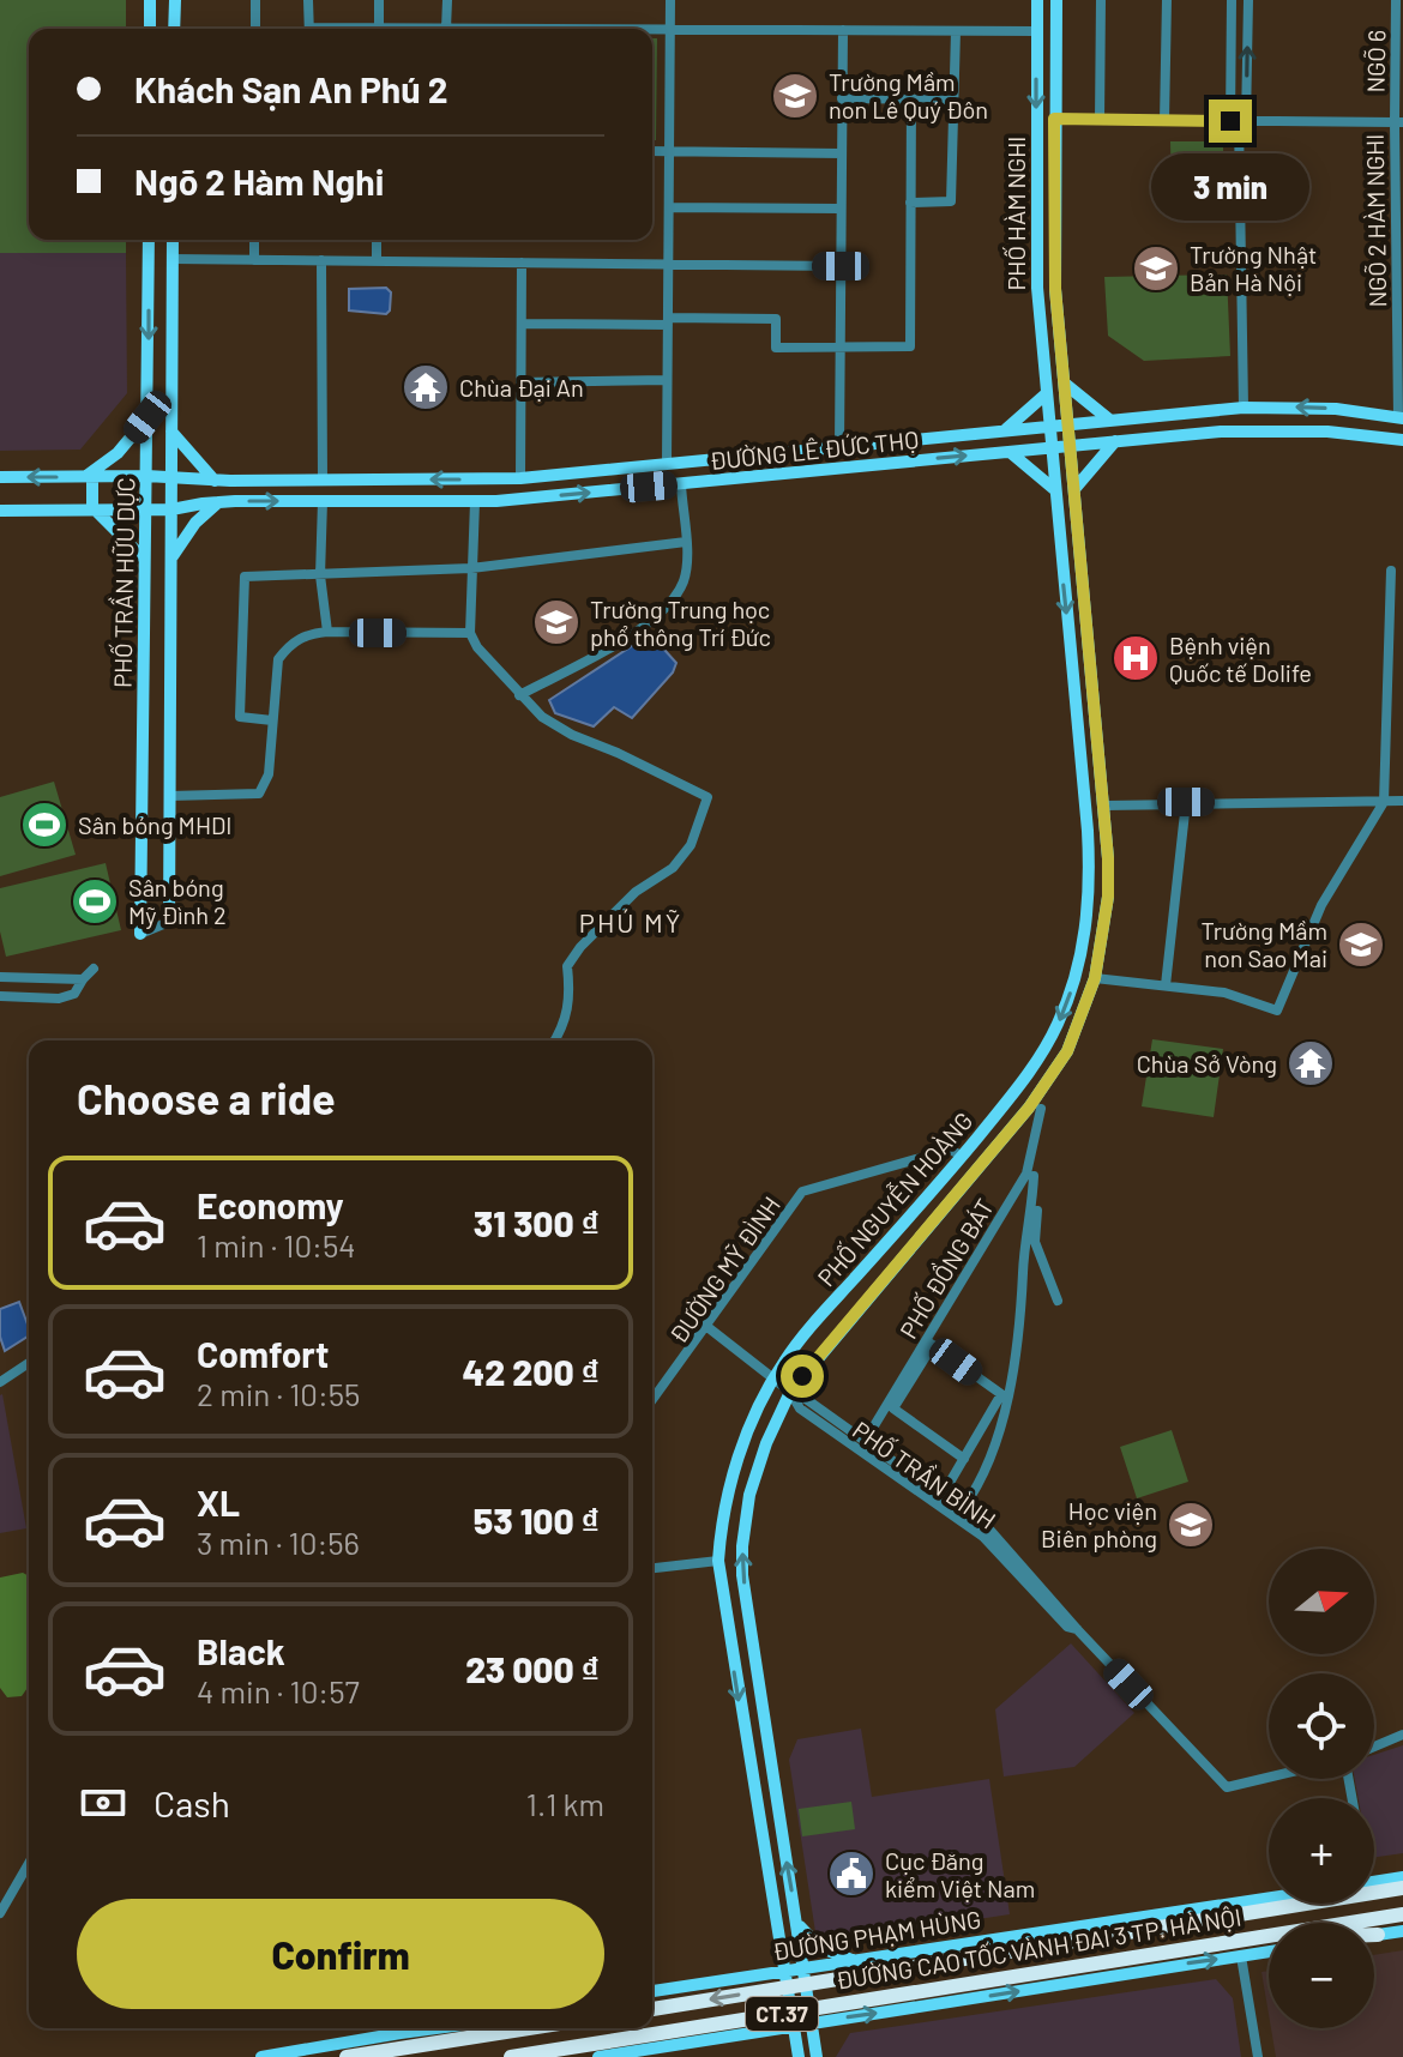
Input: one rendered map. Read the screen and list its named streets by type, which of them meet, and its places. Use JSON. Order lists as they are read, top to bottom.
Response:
{
  "streets": {
    "highway": ["ĐƯỜNG CAO TỐC VÀNH ĐAI 3 TP. HÀ NỘI", "CT.37"],
    "main road": [
      "PHỐ HÀM NGHI",
      "ĐƯỜNG LÊ ĐỨC THỌ",
      "PHỐ TRẦN HỮU DỰC",
      "PHỐ NGUYỄN HOÀNG",
      "ĐƯỜNG PHẠM HÙNG"
    ],
    "street": [
      "NGÕ 6",
      "NGÕ 2 HÀM NGHI",
      "PHỐ ĐỒNG BÁT",
      "ĐƯỜNG MỸ ĐÌNH",
      "PHỐ TRẦN BÌNH"
    ]
  },
  "crossings": [
    ["NGÕ 6", "NGÕ 2 HÀM NGHI"],
    ["PHỐ HÀM NGHI", "NGÕ 2 HÀM NGHI"],
    ["PHỐ HÀM NGHI", "ĐƯỜNG LÊ ĐỨC THỌ"],
    ["PHỐ HÀM NGHI", "PHỐ NGUYỄN HOÀNG"],
    ["NGÕ 2 HÀM NGHI", "ĐƯỜNG LÊ ĐỨC THỌ"],
    ["ĐƯỜNG LÊ ĐỨC THỌ", "PHỐ TRẦN HỮU DỰC"],
    ["ĐƯỜNG LÊ ĐỨC THỌ", "PHỐ NGUYỄN HOÀNG"],
    ["PHỐ NGUYỄN HOÀNG", "ĐƯỜNG MỸ ĐÌNH"],
    ["PHỐ NGUYỄN HOÀNG", "PHỐ TRẦN BÌNH"],
    ["PHỐ NGUYỄN HOÀNG", "ĐƯỜNG PHẠM HÙNG"],
    ["PHỐ ĐỒNG BÁT", "PHỐ TRẦN BÌNH"],
    ["ĐƯỜNG MỸ ĐÌNH", "PHỐ TRẦN BÌNH"]
  ],
  "districts": ["PHÚ MỸ"],
  "places": {
    "school or university": [
      "Trường Mầm non Lê Quý Đôn",
      "Trường Nhật Bản Hà Nội",
      "Trường Trung học phổ thông Trí Đức",
      "Trường Mầm non Sao Mai",
      "Học viện Biên phòng"
    ],
    "temple": ["Chùa Đại An", "Chùa Sở Vòng"],
    "hospital": ["Bệnh viện Quốc tế Dolife"],
    "sports": ["Sân bóng MHDI", "Sân bóng Mỹ Đình 2"],
    "public building": ["Cục Đăng kiểm Việt Nam"]
  },
  "north": "right",
  "page": {
    "banner": ["Khách Sạn An Phú 2", "Ngõ 2 Hàm Nghi"],
    "bubble": "3 min",
    "heading": "Choose a ride",
    "list": [
      {
        "name": "Economy",
        "note": "1 min · 10:54",
        "value": "31 300 ₫"
      },
      {
        "name": "Comfort",
        "note": "2 min · 10:55",
        "value": "42 200 ₫"
      },
      {
        "name": "XL",
        "note": "3 min · 10:56",
        "value": "53 100 ₫"
      },
      {
        "name": "Black",
        "note": "4 min · 10:57",
        "value": "23 000 ₫"
      }
    ],
    "map_buttons": ["+", "−"],
    "pay": ["Cash", "1.1 km"],
    "buttons": "Confirm"
  }
}
